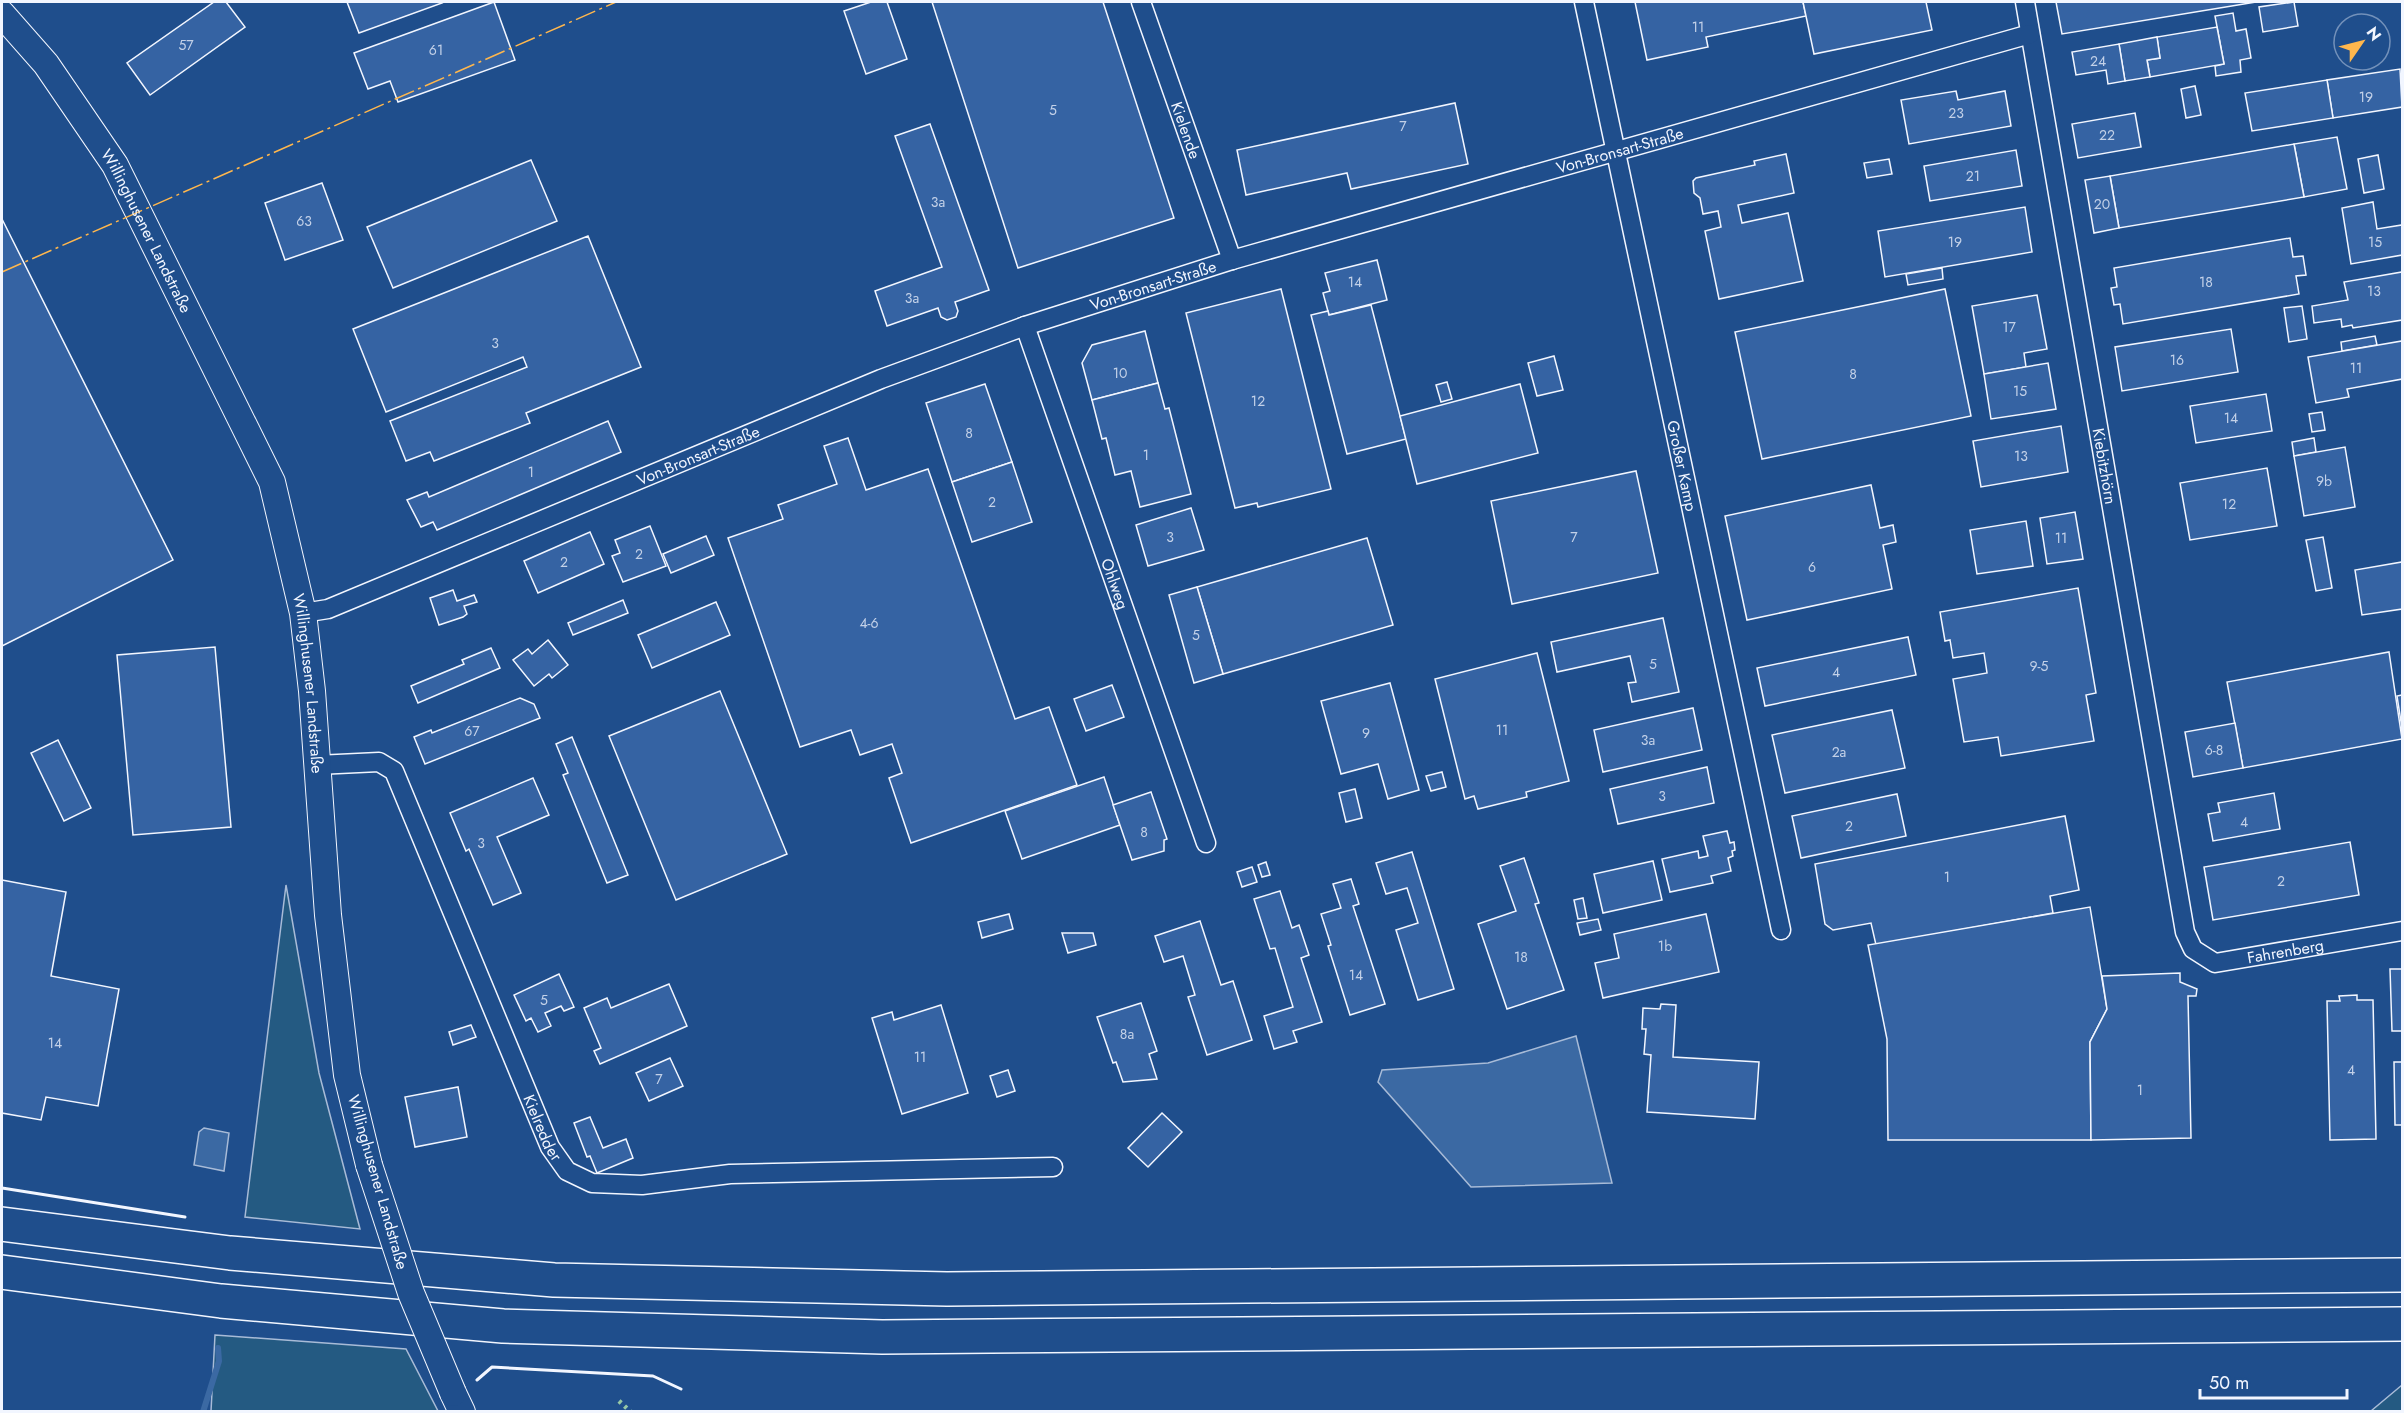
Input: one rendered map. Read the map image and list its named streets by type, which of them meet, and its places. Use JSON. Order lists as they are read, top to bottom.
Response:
{
  "streets": {
    "main road": ["Willinghusener Landstraße"],
    "street": [
      "Kielende",
      "Von-Bronsart-Straße",
      "Großer Kamp",
      "Kiebitzhörn",
      "Ohlweg",
      "Fahrenberg",
      "Kielredder"
    ]
  },
  "crossings": [
    ["Kielende", "Von-Bronsart-Straße"],
    ["Von-Bronsart-Straße", "Willinghusener Landstraße"],
    ["Von-Bronsart-Straße", "Großer Kamp"],
    ["Von-Bronsart-Straße", "Kiebitzhörn"],
    ["Von-Bronsart-Straße", "Ohlweg"],
    ["Willinghusener Landstraße", "Kielredder"],
    ["Kiebitzhörn", "Fahrenberg"]
  ],
  "house_numbers": [
    "11",
    "57",
    "61",
    "24",
    "19",
    "5",
    "23",
    "7",
    "22",
    "21",
    "3a",
    "20",
    "63",
    "19",
    "15",
    "14",
    "18",
    "13",
    "3a",
    "17",
    "3",
    "16",
    "11",
    "10",
    "8",
    "15",
    "12",
    "14",
    "8",
    "1",
    "13",
    "1",
    "9b",
    "2",
    "12",
    "3",
    "7",
    "11",
    "2",
    "2",
    "6",
    "4-6",
    "5",
    "5",
    "9-5",
    "4",
    "11",
    "67",
    "9",
    "3a",
    "6-8",
    "2a",
    "3",
    "4",
    "2",
    "8",
    "3",
    "1",
    "2",
    "1b",
    "18",
    "14",
    "5",
    "8a",
    "14",
    "11",
    "4",
    "7",
    "1"
  ],
  "scale_bar": "50 m",
  "north": "top right"
}
